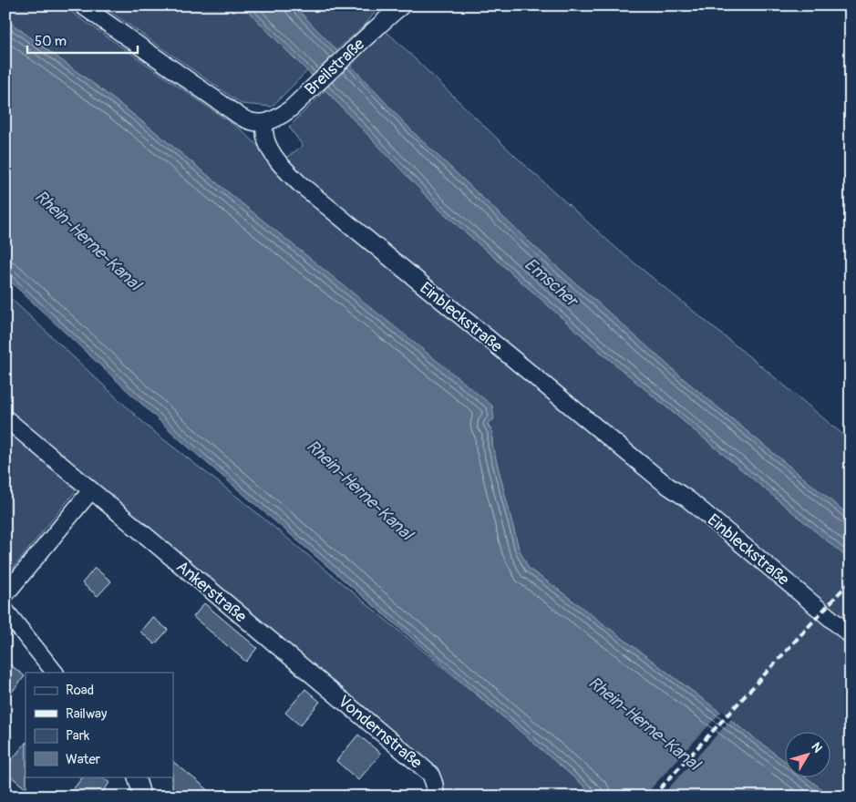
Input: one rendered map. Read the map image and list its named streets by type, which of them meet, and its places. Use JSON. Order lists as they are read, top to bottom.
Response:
{
  "streets": {
    "street": [
      "Breilstraße",
      "Einbleckstraße",
      "Ankerstraße",
      "Vondernstraße"
    ]
  },
  "crossings": [
    ["Breilstraße", "Einbleckstraße"],
    ["Ankerstraße", "Vondernstraße"]
  ],
  "water": ["Rhein-Herne-Kanal", "Emscher"],
  "legend": [
    "Road",
    "Railway",
    "Park",
    "Water"
  ],
  "scale_bar": "50 m",
  "north": "top right"
}
